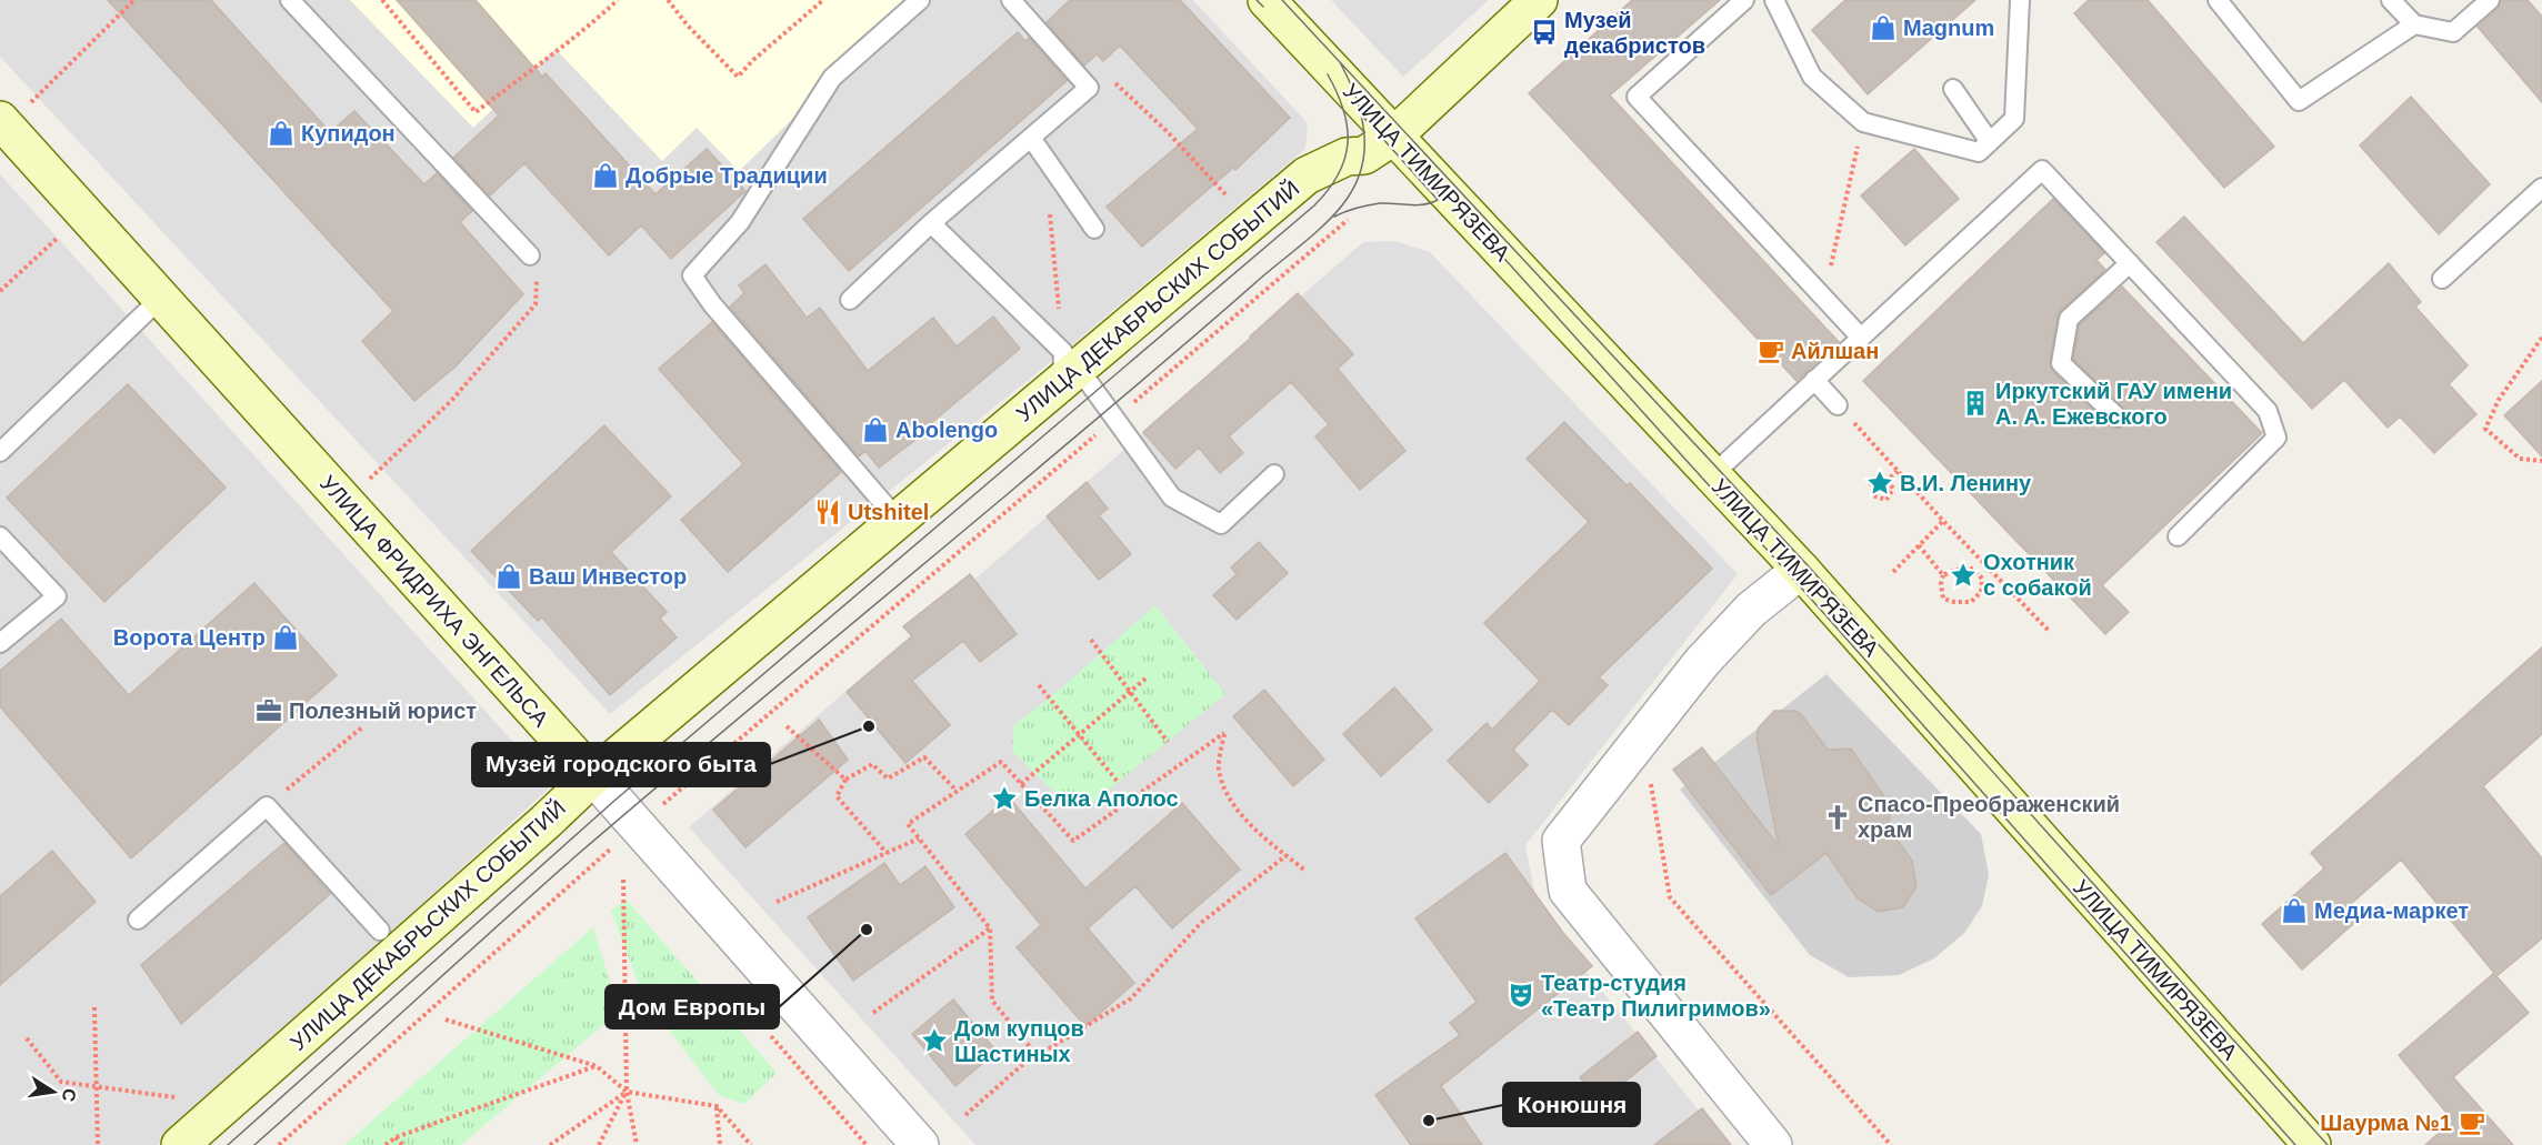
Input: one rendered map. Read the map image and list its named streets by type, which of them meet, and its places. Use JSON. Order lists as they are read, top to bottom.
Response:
{
  "streets": {
    "street": ["УЛИЦА ТИМИРЯЗЕВА", "УЛИЦА ДЕКАБРЬСКИХ СОБЫТИЙ", "УЛИЦА ФРИДРИХА ЭНГЕЛЬСА"]
  },
  "crossings": [
    ["УЛИЦА ТИМИРЯЗЕВА", "УЛИЦА ДЕКАБРЬСКИХ СОБЫТИЙ"],
    ["УЛИЦА ДЕКАБРЬСКИХ СОБЫТИЙ", "УЛИЦА ФРИДРИХА ЭНГЕЛЬСА"]
  ],
  "places": {
    "shop": [
      "Magnum",
      "Купидон",
      "Добрые Традиции",
      "Abolengo",
      "Ваш Инвестор",
      "Ворота Центр",
      "Медиа-маркет"
    ],
    "bus stop": ["Музей декабристов"],
    "cafe": ["Айлшан", "Шаурма №1"],
    "building": ["Иркутский ГАУ имени А. А. Ежевского"],
    "place": [
      "В.И. Ленину",
      "Охотник с собакой",
      "Белка Аполос",
      "Дом купцов Шастиных"
    ],
    "restaurant": ["Utshitel"],
    "office": ["Полезный юрист"],
    "other": ["Музей городского быта", "Дом Европы", "Конюшня"],
    "church": ["Спасо-Преображенский храм"],
    "theatre": ["Театр-студия «Театр Пилигримов»"]
  },
  "north": "right"
}
